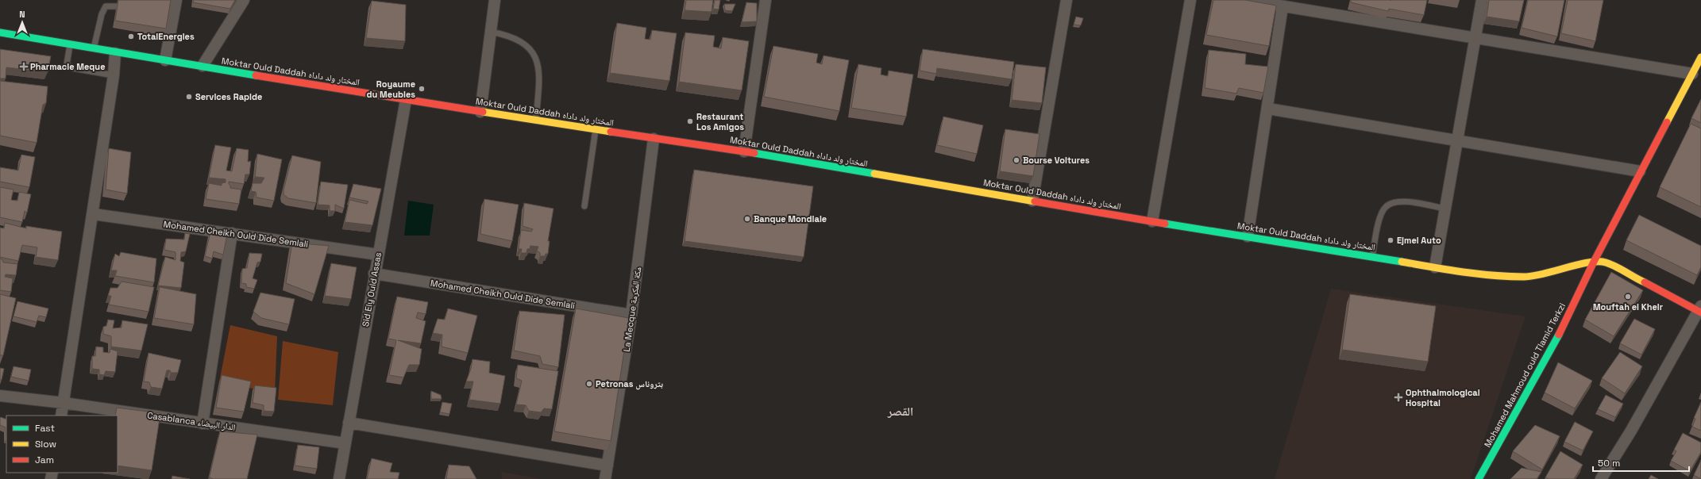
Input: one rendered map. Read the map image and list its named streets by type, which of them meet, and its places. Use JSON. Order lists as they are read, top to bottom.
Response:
{
  "streets": {
    "main road": ["Moktar Ould Daddah المختار ولد داداه", "Mohamed Mahmoud ould Tlamid Terkzi"],
    "street": [
      "Mohamed Cheikh Ould Dide Semlali",
      "Sid Ely Ould Assas",
      "La Mecque مكة المكرمة",
      "Casablanca الدار البيضاء"
    ]
  },
  "crossings": [
    ["Moktar Ould Daddah المختار ولد داداه", "Sid Ely Ould Assas"],
    ["Moktar Ould Daddah المختار ولد داداه", "La Mecque مكة المكرمة"],
    ["Moktar Ould Daddah المختار ولد داداه", "Mohamed Mahmoud ould Tlamid Terkzi"],
    ["Mohamed Cheikh Ould Dide Semlali", "Sid Ely Ould Assas"],
    ["Mohamed Cheikh Ould Dide Semlali", "La Mecque مكة المكرمة"],
    ["Sid Ely Ould Assas", "Casablanca الدار البيضاء"]
  ],
  "districts": ["القصر"],
  "places": {
    "other": [
      "TotalEnergies",
      "Royaume du Meubles",
      "Services Rapide",
      "Restaurant Los Amigos",
      "Bourse Voitures",
      "Banque Mondiale",
      "Ejmel Auto",
      "Mouftah el Kheir",
      "Petronas بتروناس"
    ],
    "health": ["Pharmacie Meque", "Ophthalmological Hospital"]
  },
  "legend": ["Fast", "Slow", "Jam"],
  "scale_bar": "50 m",
  "north": "top"
}
